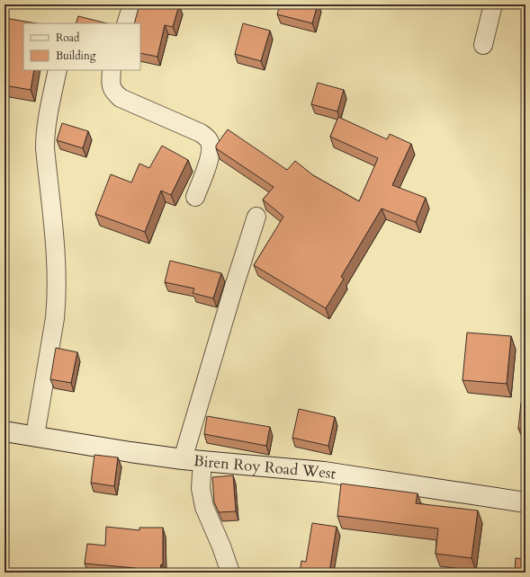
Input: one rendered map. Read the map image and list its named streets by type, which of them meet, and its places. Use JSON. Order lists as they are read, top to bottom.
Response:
{
  "streets": {
    "main road": ["Biren Roy Road West"]
  },
  "legend": ["Road", "Building"]
}
